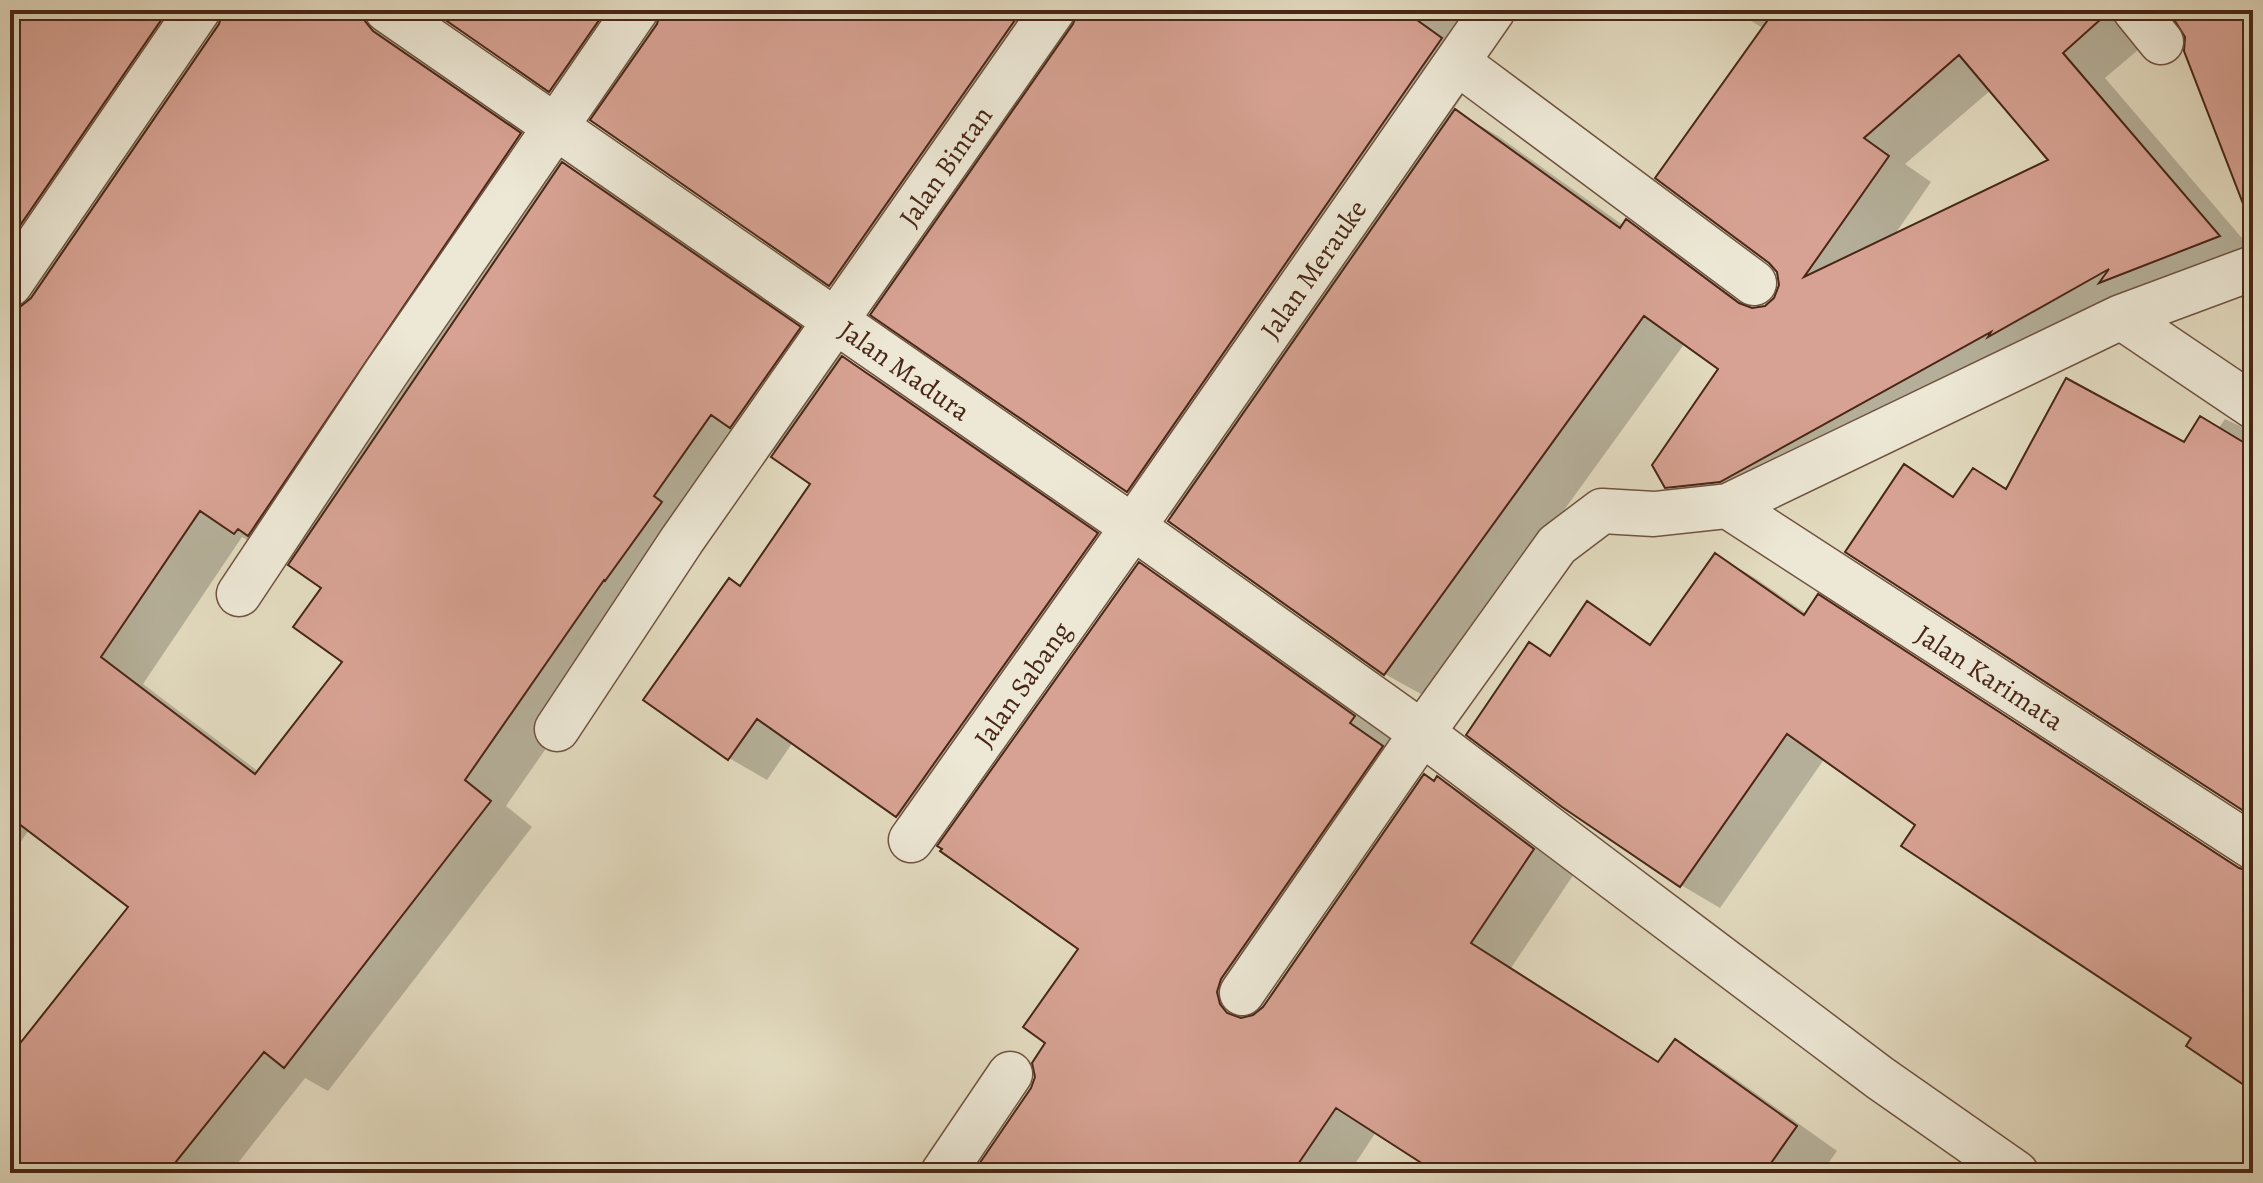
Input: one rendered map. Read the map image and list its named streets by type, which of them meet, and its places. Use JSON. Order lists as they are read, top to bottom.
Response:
{
  "streets": {
    "street": [
      "Jalan Bintan",
      "Jalan Merauke",
      "Jalan Madura",
      "Jalan Karimata",
      "Jalan Sabang"
    ]
  },
  "crossings": [
    ["Jalan Bintan", "Jalan Madura"],
    ["Jalan Merauke", "Jalan Madura"],
    ["Jalan Merauke", "Jalan Sabang"],
    ["Jalan Madura", "Jalan Sabang"]
  ]
}
